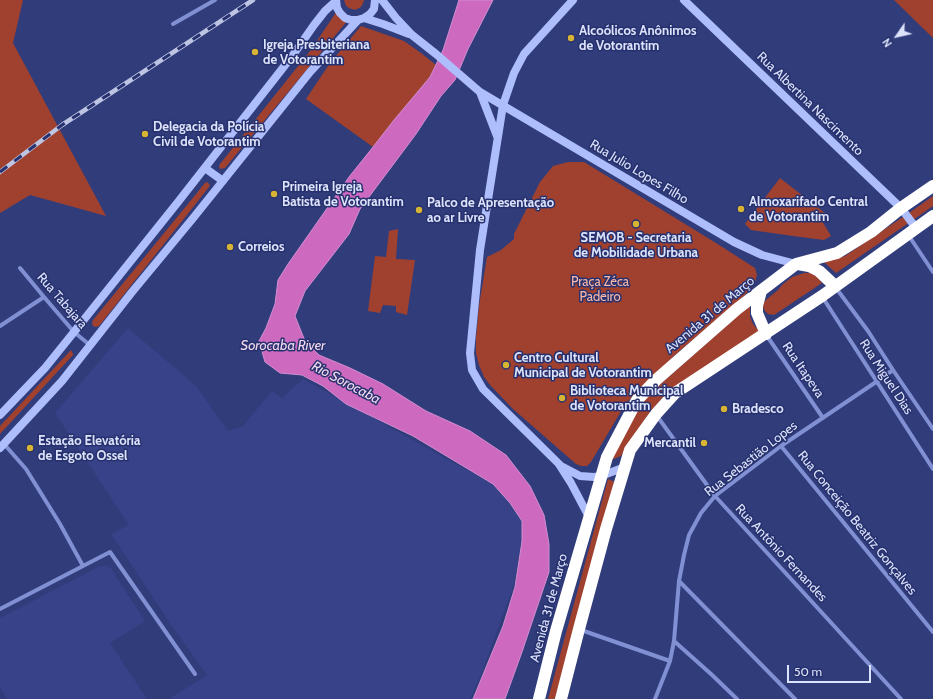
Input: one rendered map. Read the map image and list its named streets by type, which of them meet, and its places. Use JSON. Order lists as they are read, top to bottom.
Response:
{
  "streets": {
    "highway": ["Avenida 31 de Março"],
    "main road": ["Rua Albertina Nascimento", "Rua Julio Lopes Filho"],
    "street": [
      "Rua Tabajara",
      "Rua Itapeva",
      "Rua Miguel Dias",
      "Rua Sebastião Lopes",
      "Rua Conceição Beatriz Gonçalves",
      "Rua Antônio Fernandes"
    ]
  },
  "crossings": [
    ["Rua Albertina Nascimento", "Avenida 31 de Março"],
    ["Rua Julio Lopes Filho", "Avenida 31 de Março"],
    ["Rua Itapeva", "Rua Sebastião Lopes"],
    ["Rua Miguel Dias", "Rua Sebastião Lopes"],
    ["Rua Sebastião Lopes", "Rua Conceição Beatriz Gonçalves"],
    ["Rua Sebastião Lopes", "Rua Antônio Fernandes"]
  ],
  "water": ["Sorocaba River", "Rio Sorocaba"],
  "parks": ["Praça Zéca Padeiro"],
  "places": [
    "Alcoólicos Anônimos de Votorantim",
    "Igreja Presbiteriana de Votorantim",
    "Delegacia da Polícia Civil de Votorantim",
    "Primeira Igreja Batista de Votorantim",
    "Almoxarifado Central de Votorantim",
    "Palco de Apresentação ao ar Livre",
    "SEMOB - Secretaria de Mobilidade Urbana",
    "Correios",
    "Centro Cultural Municipal de Votorantim",
    "Biblioteca Municipal de Votorantim",
    "Bradesco",
    "Mercantil",
    "Estação Elevatória de Esgoto Ossel"
  ],
  "scale_bar": "50 m",
  "north": "bottom left"
}
